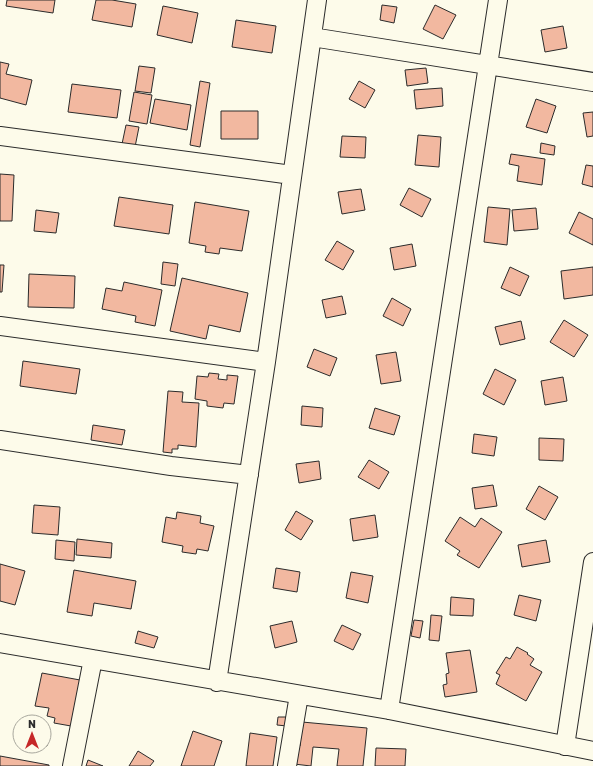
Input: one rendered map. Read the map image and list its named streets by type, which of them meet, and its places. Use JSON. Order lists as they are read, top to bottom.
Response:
{
  "north": "top"
}
